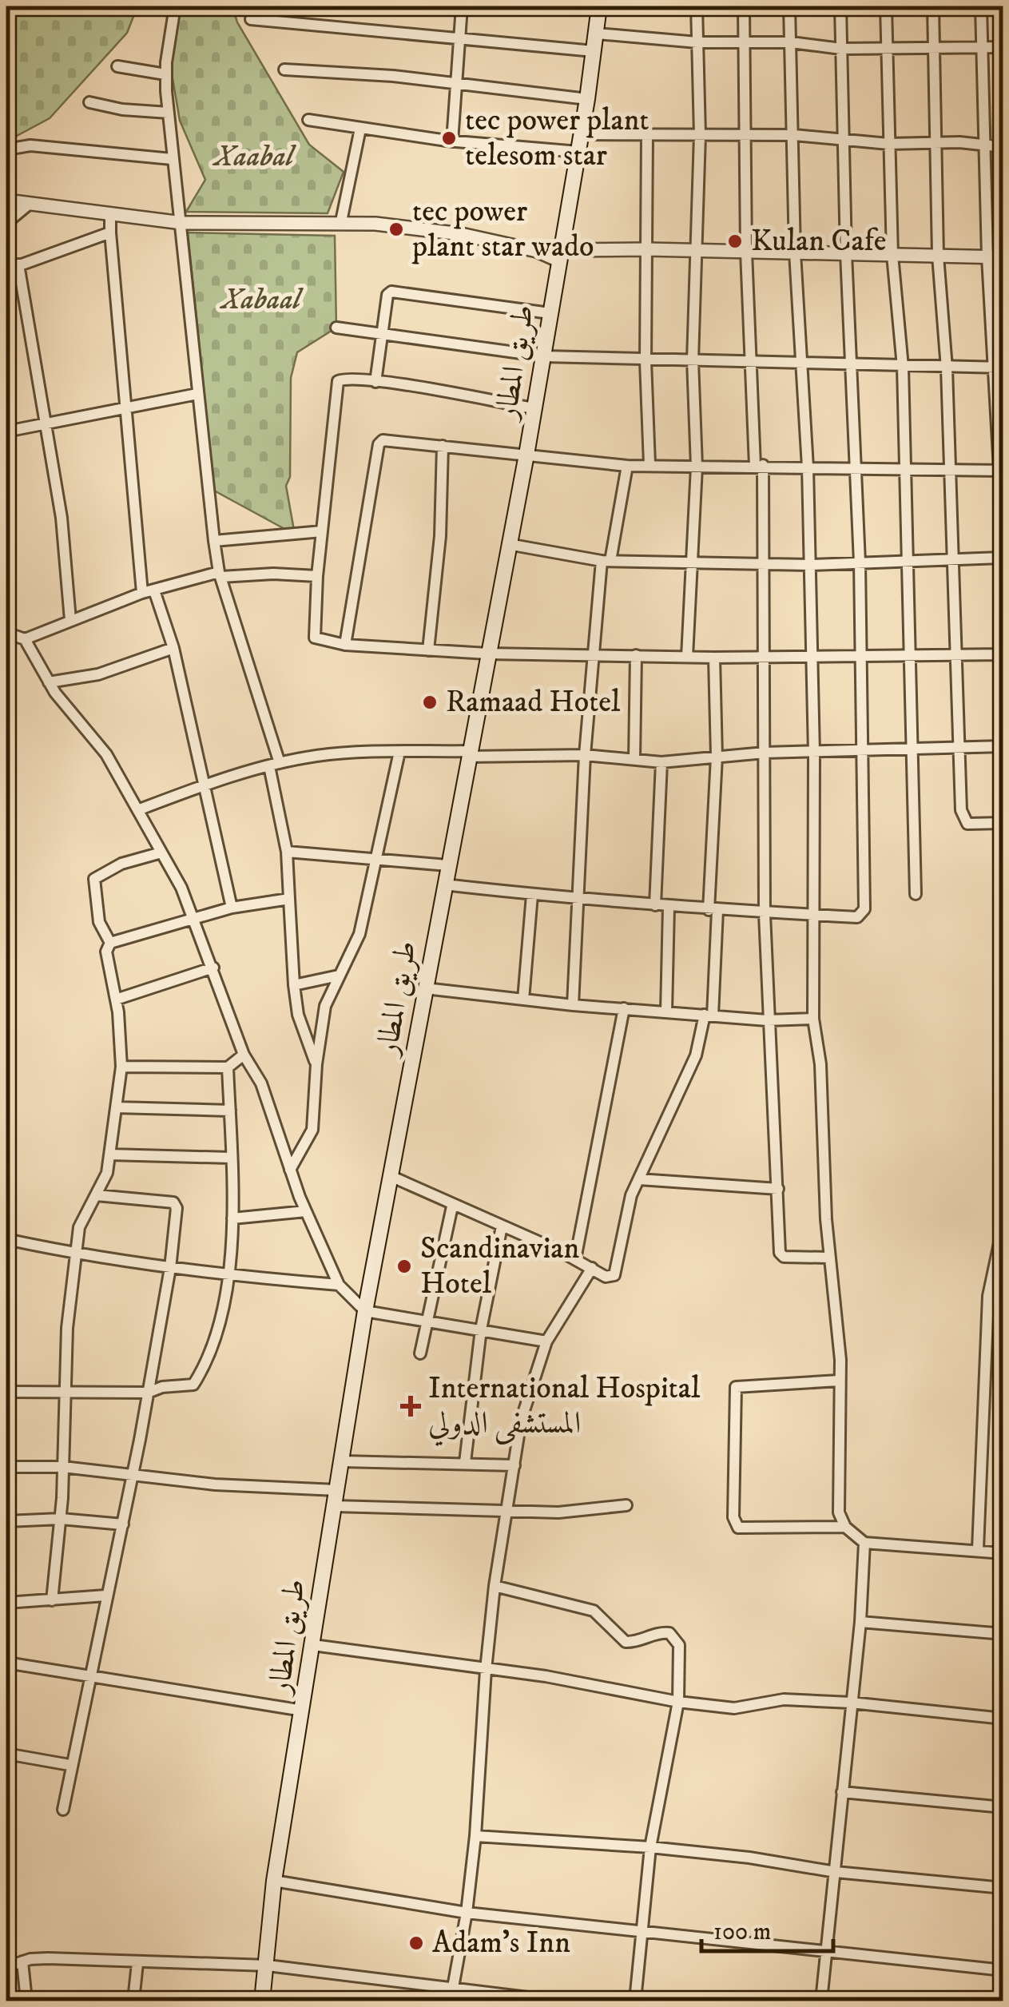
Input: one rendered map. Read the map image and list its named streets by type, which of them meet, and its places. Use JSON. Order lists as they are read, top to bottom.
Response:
{
  "streets": {
    "main road": ["طريق المطار"]
  },
  "parks": ["Xaabal", "Xabaal"],
  "places": {
    "other": [
      "tec power plant telesom star",
      "tec power plant star wado",
      "Kulan Cafe",
      "Ramaad Hotel",
      "Scandinavian Hotel",
      "Adam's Inn"
    ],
    "health": ["International Hospital المستشفى الدولي"]
  },
  "scale_bar": "100 m"
}
